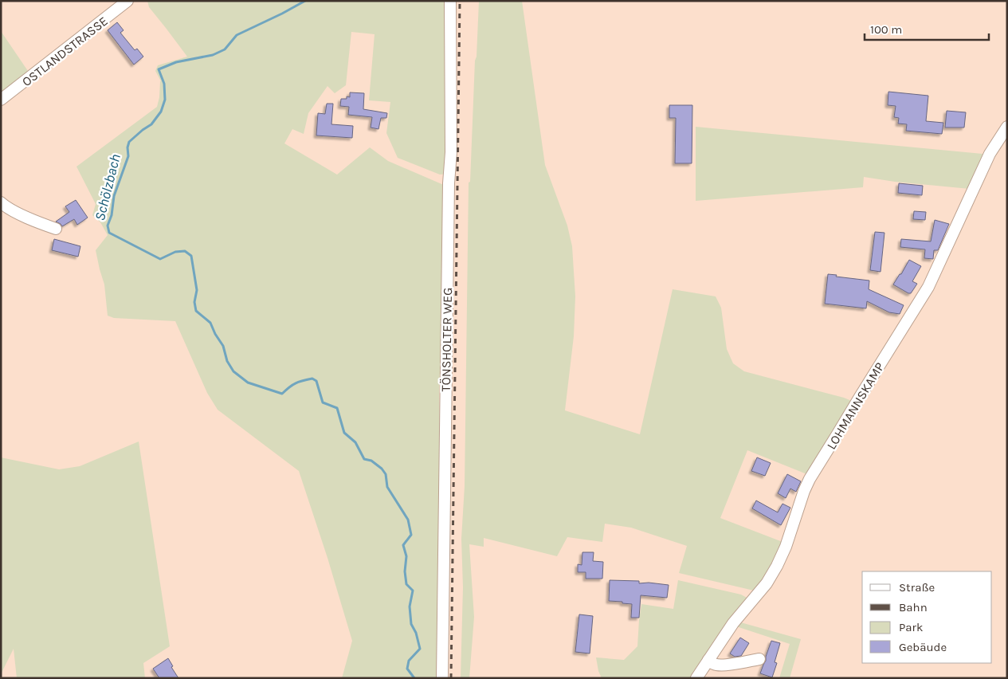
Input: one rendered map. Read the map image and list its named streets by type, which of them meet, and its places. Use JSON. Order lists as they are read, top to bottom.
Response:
{
  "streets": {
    "street": ["OSTLANDSTRASSE", "TÖNSHOLTER WEG", "LOHMANNSKAMP"]
  },
  "water": ["Schölzbach"],
  "legend": [
    "Straße",
    "Bahn",
    "Park",
    "Gebäude"
  ],
  "scale_bar": "100 m"
}
